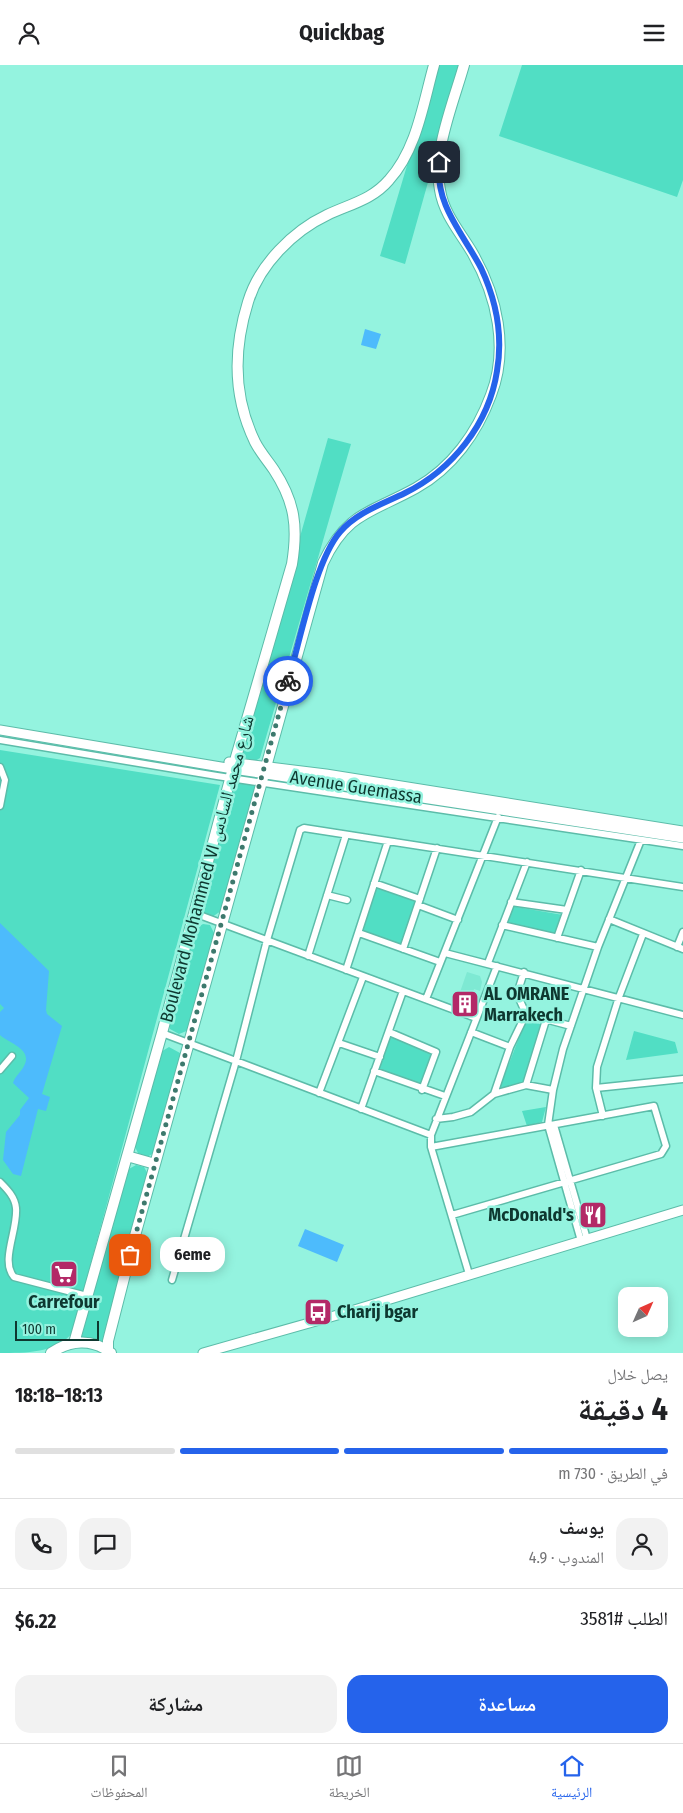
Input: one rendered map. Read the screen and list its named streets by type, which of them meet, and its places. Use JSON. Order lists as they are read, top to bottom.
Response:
{
  "streets": {
    "main road": ["Avenue Guemassa", "Boulevard Mohammed VI شارع محمد السادس"]
  },
  "crossings": [
    ["Avenue Guemassa", "Boulevard Mohammed VI شارع محمد السادس"]
  ],
  "places": {
    "building": ["AL OMRANE Marrakech"],
    "restaurant": ["McDonald's"],
    "other": ["6eme"],
    "supermarket": ["Carrefour"],
    "bus stop": ["Charij bgar"]
  },
  "scale_bar": "100 m",
  "north": "top right",
  "page": {
    "header": "Quickbag",
    "bubble": "6eme",
    "scale": "100 m",
    "heading": ["4 دقيقة", "يصل خلال", "18:13–18:18"],
    "panel": [
      "يوسف",
      "المندوب · 4.9",
      "الطلب #3581",
      "$6.22"
    ],
    "bar": "في الطريق · 730 m",
    "buttons": ["مساعدة", "مشاركة"],
    "tabs": ["الرئيسية", "الخريطة", "المحفوظات"]
  }
}
